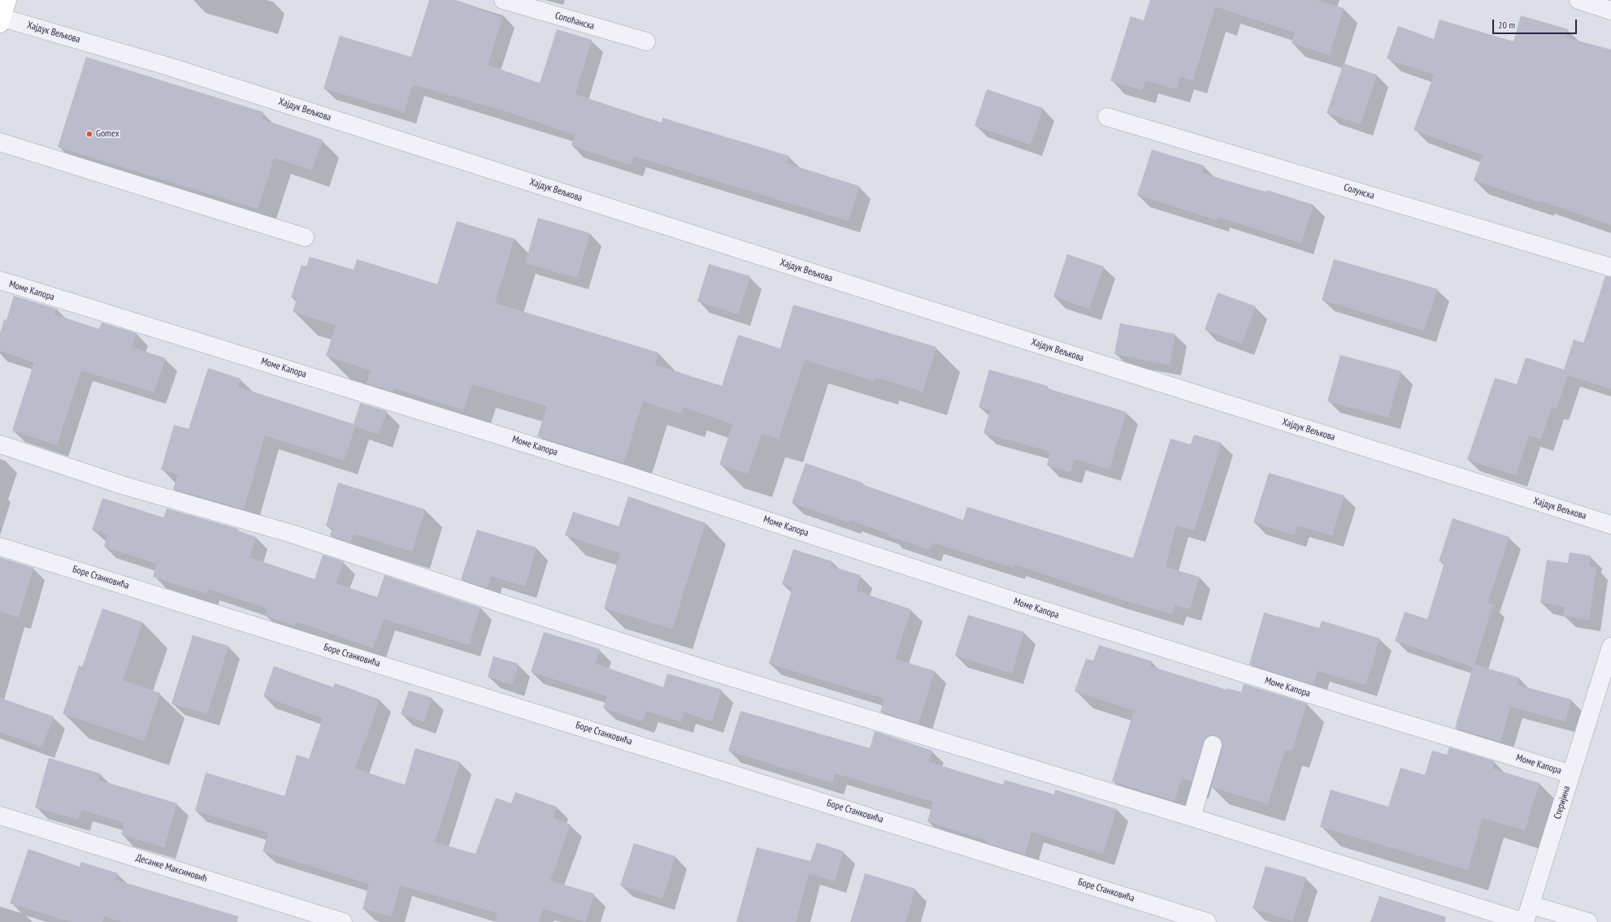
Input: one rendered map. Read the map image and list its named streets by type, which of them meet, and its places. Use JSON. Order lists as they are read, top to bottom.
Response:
{
  "streets": {
    "street": [
      "Сопоћанска",
      "Хајдук Вељкова",
      "Солунска",
      "Моме Капора",
      "Боре Станковића",
      "Стеријина",
      "Десанке Максимовић"
    ]
  },
  "crossings": [
    ["Моме Капора", "Стеријина"]
  ],
  "places": ["Gomex"],
  "scale_bar": "20 m"
}
